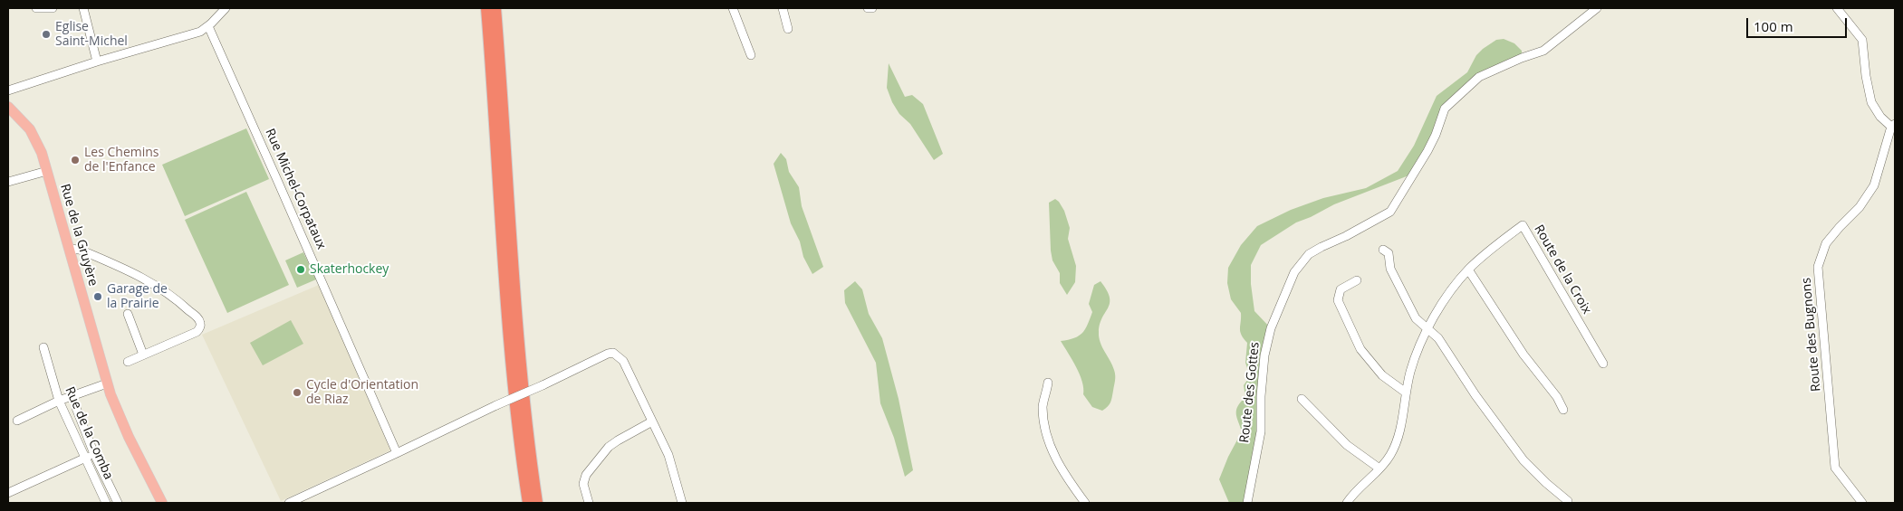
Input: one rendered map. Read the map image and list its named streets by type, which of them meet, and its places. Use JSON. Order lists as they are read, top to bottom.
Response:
{
  "streets": {
    "main road": ["Rue de la Gruyère"],
    "street": [
      "Rue Michel-Corpataux",
      "Route de la Croix",
      "Route des Bugnons",
      "Route des Gottes",
      "Rue de la Comba"
    ]
  },
  "places": [
    "Eglise Saint-Michel",
    "Les Chemins de l'Enfance",
    "Skaterhockey",
    "Garage de la Prairie",
    "Cycle d'Orientation de Riaz"
  ],
  "scale_bar": "100 m"
}
